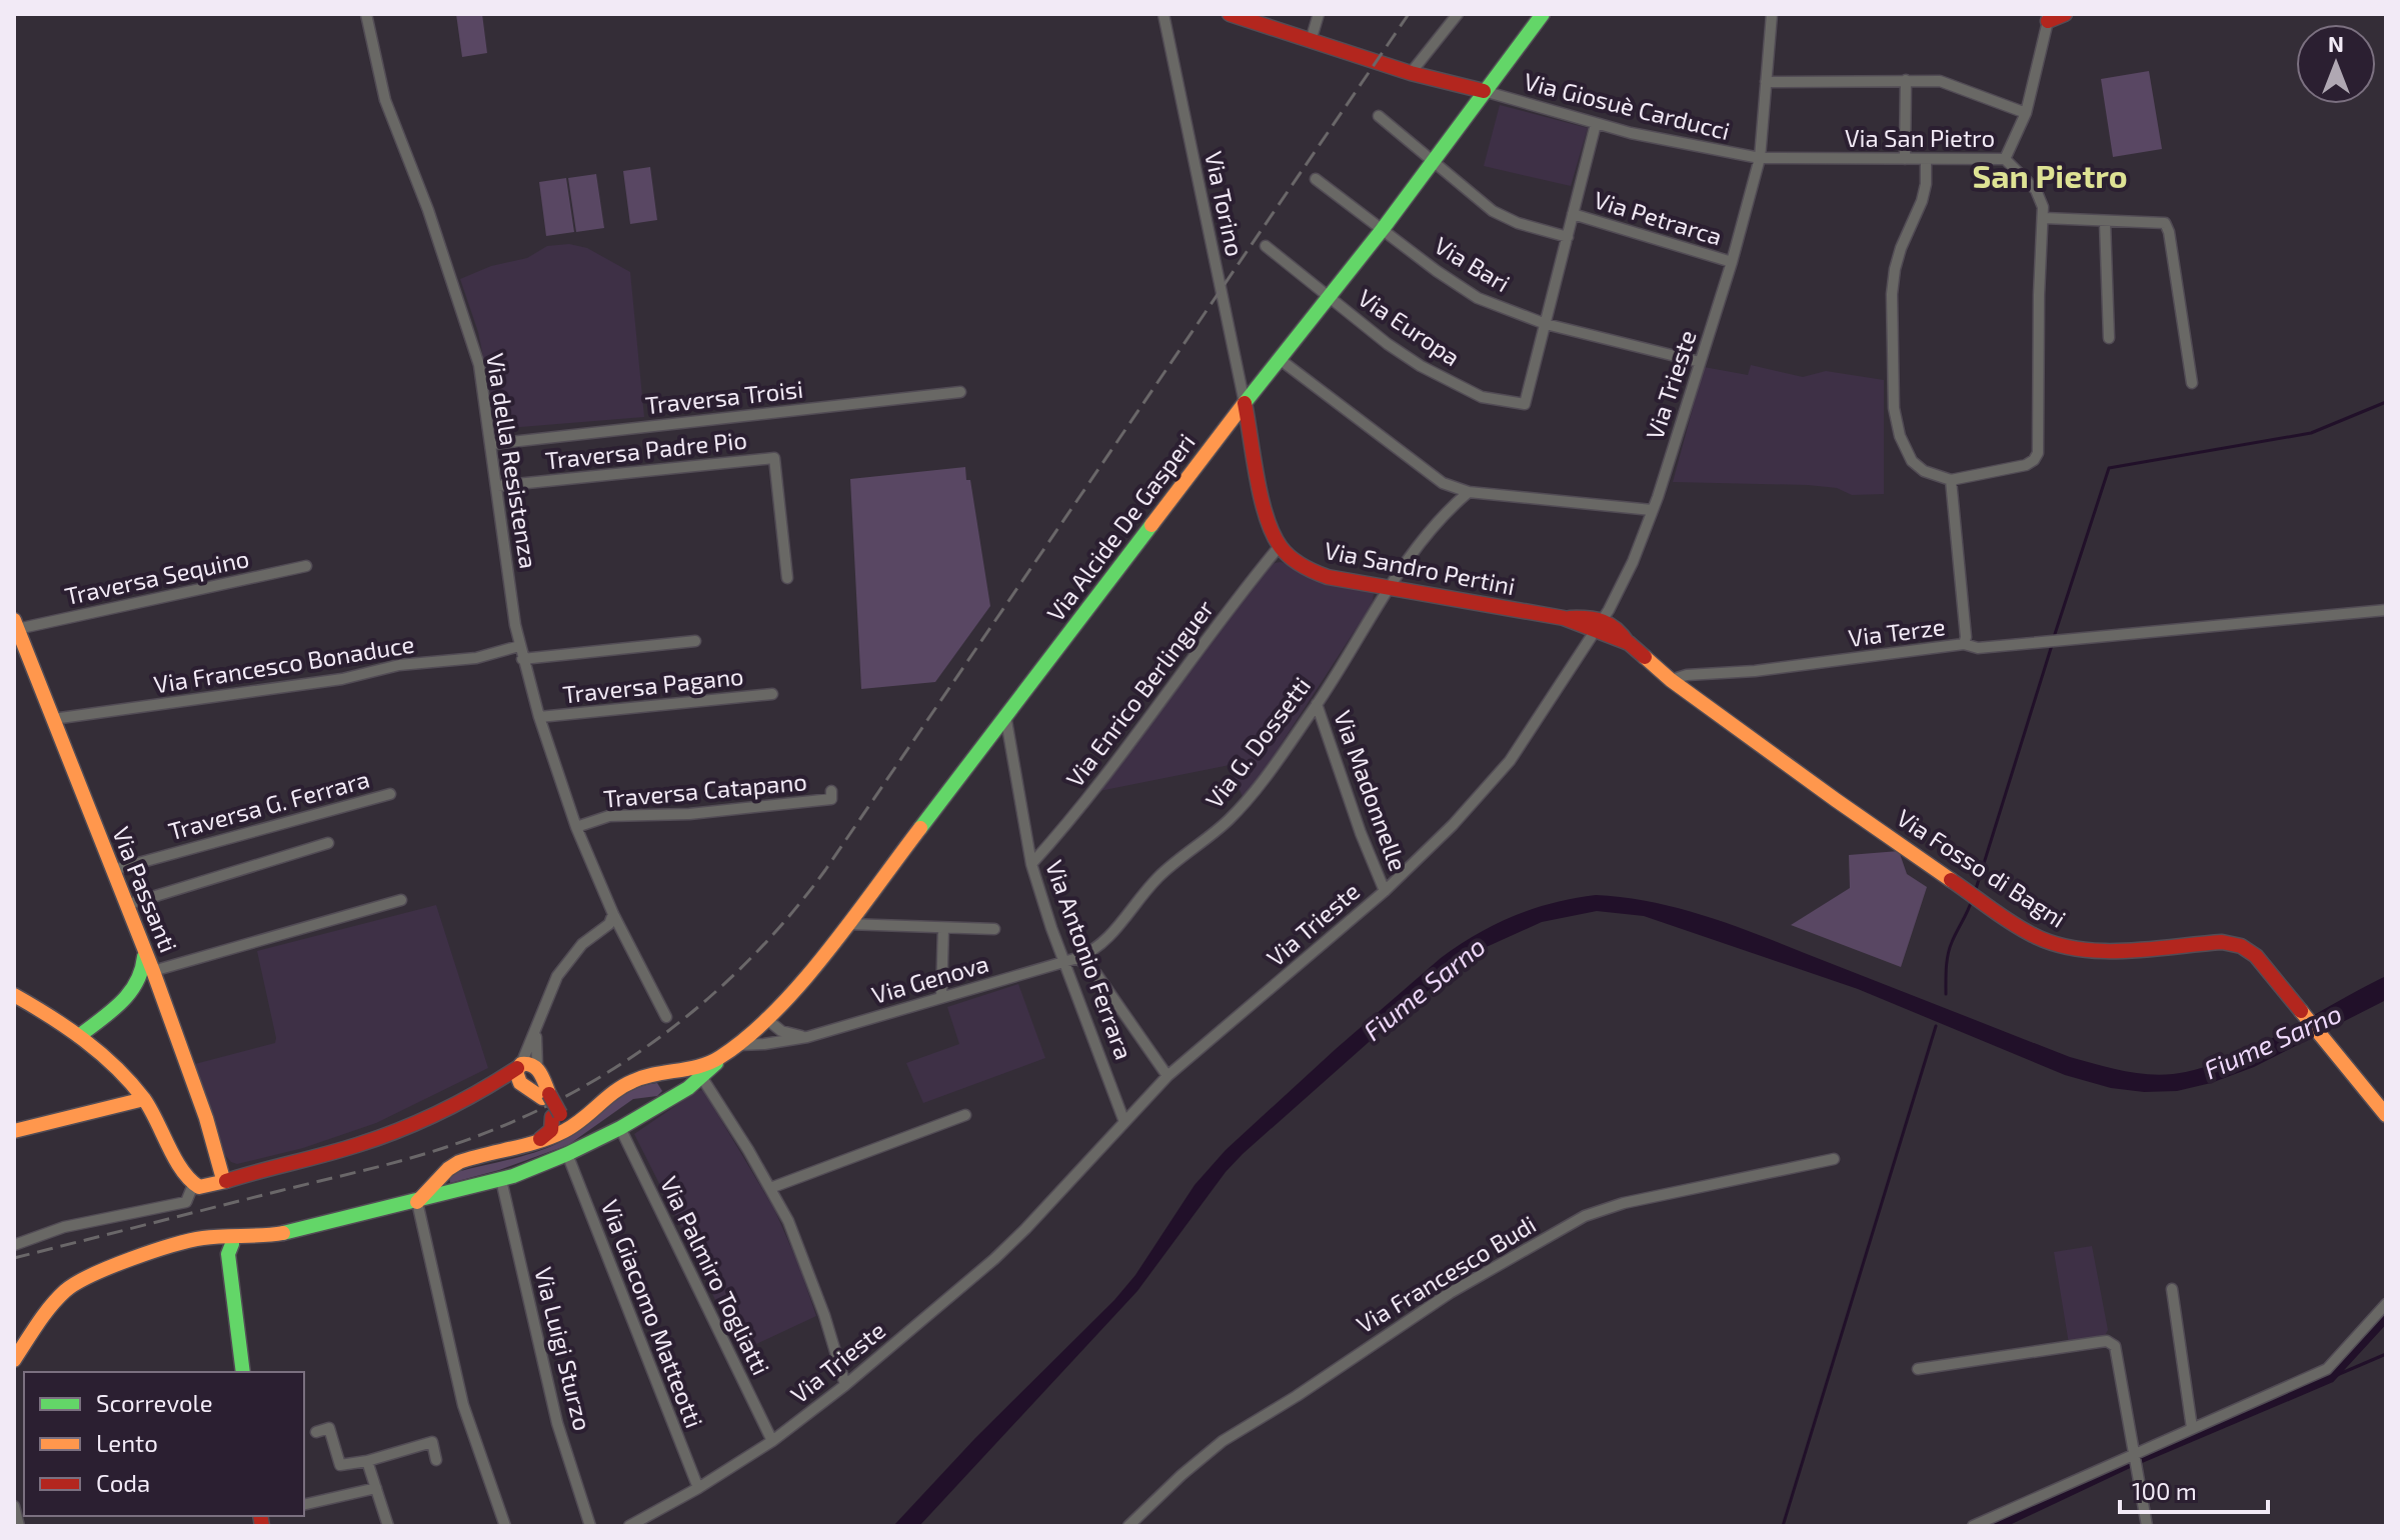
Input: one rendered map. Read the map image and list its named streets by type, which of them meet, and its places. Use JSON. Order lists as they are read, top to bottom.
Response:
{
  "streets": {
    "main road": [
      "Via Alcide De Gasperi",
      "Via Sandro Pertini",
      "Via Fosso di Bagni",
      "Via Passanti"
    ],
    "street": [
      "Via Giosuè Carducci",
      "Via San Pietro",
      "Via Torino",
      "Via Petrarca",
      "Via Bari",
      "Via Europa",
      "Via Trieste",
      "Traversa Troisi",
      "Traversa Padre Pio",
      "Via della Resistenza",
      "Traversa Sequino",
      "Via Terze",
      "Via Francesco Bonaduce",
      "Traversa Pagano",
      "Via Enrico Berlinguer",
      "Via G. Dossetti",
      "Traversa Catapano",
      "Via Madonnelle",
      "Traversa G. Ferrara",
      "Via Antonio Ferrara",
      "Via Genova",
      "Via Francesco Budi",
      "Via Palmiro Togliatti",
      "Via Giacomo Matteotti",
      "Via Luigi Sturzo"
    ]
  },
  "crossings": [
    ["Via Giosuè Carducci", "Via San Pietro"],
    ["Via Giosuè Carducci", "Via Trieste"],
    ["Via Giosuè Carducci", "Via Alcide De Gasperi"],
    ["Via San Pietro", "Via Trieste"],
    ["Via Torino", "Via Alcide De Gasperi"],
    ["Via Petrarca", "Via Trieste"],
    ["Via Bari", "Via Europa"],
    ["Via Bari", "Via Trieste"],
    ["Via Bari", "Via Alcide De Gasperi"],
    ["Via Europa", "Via Alcide De Gasperi"],
    ["Via Trieste", "Via Sandro Pertini"],
    ["Via Trieste", "Via Madonnelle"],
    ["Via Trieste", "Via Fosso di Bagni"],
    ["Via Trieste", "Via Antonio Ferrara"],
    ["Via Trieste", "Via Palmiro Togliatti"],
    ["Via Trieste", "Via Giacomo Matteotti"],
    ["Traversa Troisi", "Via della Resistenza"],
    ["Traversa Padre Pio", "Via della Resistenza"],
    ["Via della Resistenza", "Via Francesco Bonaduce"],
    ["Via della Resistenza", "Traversa Pagano"],
    ["Via della Resistenza", "Traversa Catapano"],
    ["Via Alcide De Gasperi", "Via Antonio Ferrara"],
    ["Via Alcide De Gasperi", "Via Genova"],
    ["Via Alcide De Gasperi", "Via Palmiro Togliatti"],
    ["Via Alcide De Gasperi", "Via Giacomo Matteotti"],
    ["Via Alcide De Gasperi", "Via Luigi Sturzo"],
    ["Via Sandro Pertini", "Via Enrico Berlinguer"],
    ["Via Sandro Pertini", "Via G. Dossetti"],
    ["Via Sandro Pertini", "Via Fosso di Bagni"],
    ["Traversa Sequino", "Via Passanti"],
    ["Via Terze", "Via Fosso di Bagni"],
    ["Via Francesco Bonaduce", "Via Passanti"],
    ["Via Enrico Berlinguer", "Via Antonio Ferrara"],
    ["Via G. Dossetti", "Via Madonnelle"],
    ["Via G. Dossetti", "Via Antonio Ferrara"],
    ["Via G. Dossetti", "Via Genova"],
    ["Traversa G. Ferrara", "Via Passanti"],
    ["Via Antonio Ferrara", "Via Genova"]
  ],
  "districts": ["San Pietro"],
  "water": ["Fiume Sarno"],
  "legend": ["Scorrevole", "Lento", "Coda"],
  "scale_bar": "100 m",
  "north": "top"
}
